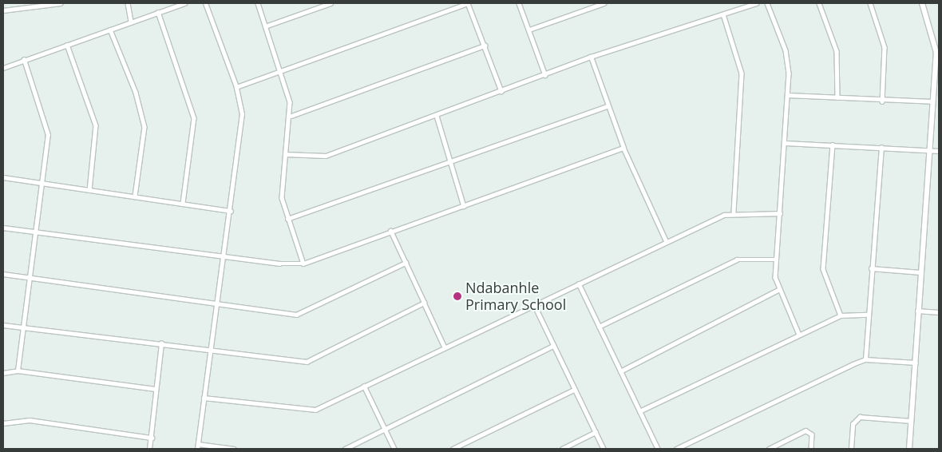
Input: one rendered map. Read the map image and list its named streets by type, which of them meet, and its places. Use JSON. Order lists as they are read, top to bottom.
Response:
{
  "places": ["Ndabanhle Primary School"]
}
